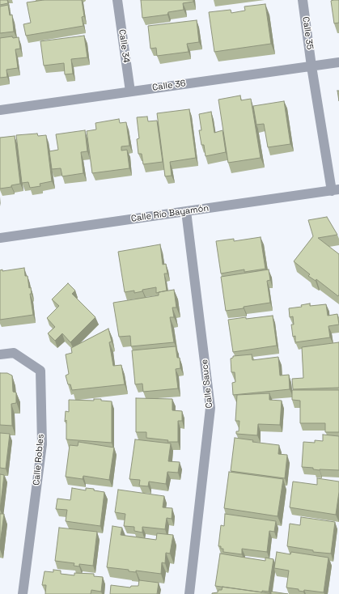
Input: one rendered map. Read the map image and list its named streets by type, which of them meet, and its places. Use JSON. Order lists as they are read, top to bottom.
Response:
{
  "streets": {
    "street": [
      "Calle 35",
      "Calle 34",
      "Calle 36",
      "Calle Río Bayamón",
      "Calle Sauce",
      "Calle Robles"
    ]
  },
  "crossings": [
    ["Calle 35", "Calle 36"],
    ["Calle 35", "Calle Río Bayamón"],
    ["Calle 34", "Calle 36"],
    ["Calle Río Bayamón", "Calle Sauce"]
  ]
}
